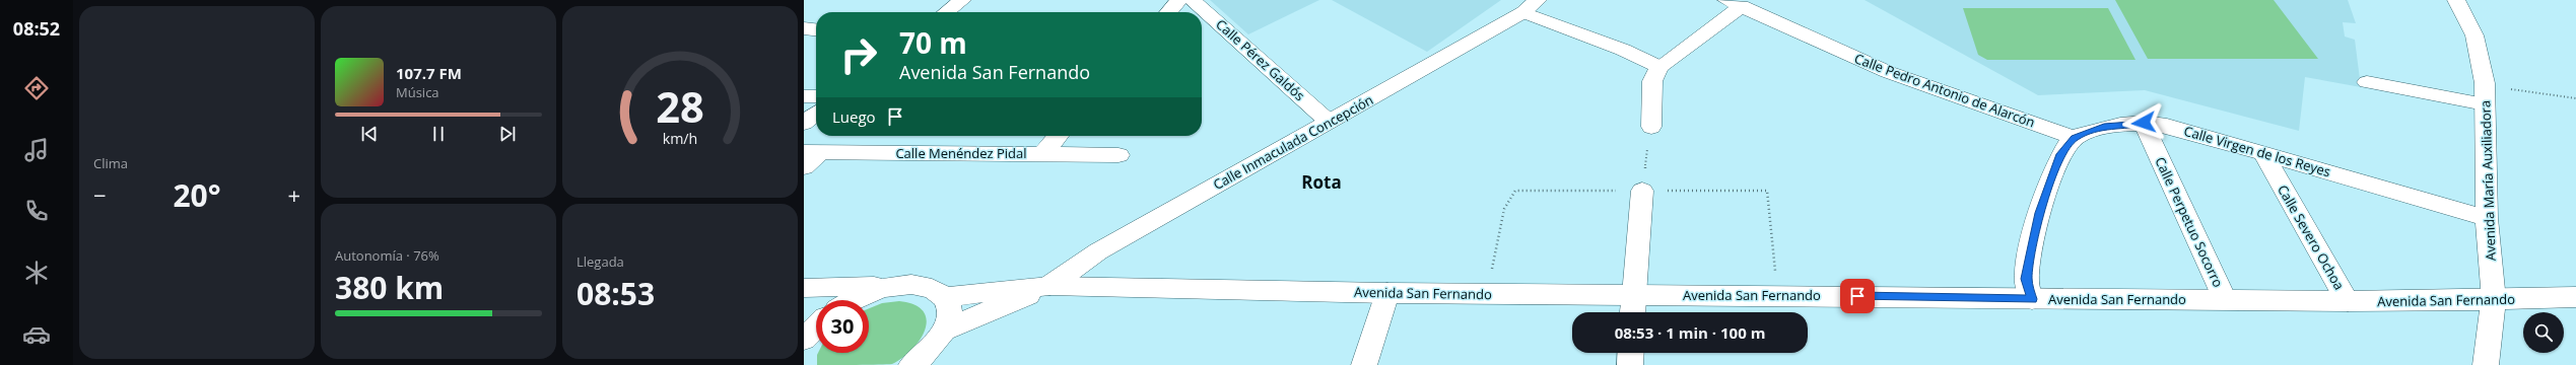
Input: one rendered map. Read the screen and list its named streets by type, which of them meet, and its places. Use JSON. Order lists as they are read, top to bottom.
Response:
{
  "streets": {
    "street": [
      "Calle Pérez Galdós",
      "Calle Pedro Antonio de Alarcón",
      "Calle Inmaculada Concepción",
      "Calle Virgen de los Reyes",
      "Calle Menéndez Pidal",
      "Avenida María Auxiliadora",
      "Calle Perpetuo Socorro",
      "Calle Severo Ochoa",
      "Avenida San Fernando"
    ]
  },
  "crossings": [
    ["Calle Pérez Galdós", "Calle Inmaculada Concepción"],
    ["Calle Pedro Antonio de Alarcón", "Calle Virgen de los Reyes"],
    ["Calle Inmaculada Concepción", "Avenida San Fernando"],
    ["Calle Virgen de los Reyes", "Avenida María Auxiliadora"],
    ["Calle Virgen de los Reyes", "Calle Perpetuo Socorro"],
    ["Calle Virgen de los Reyes", "Calle Severo Ochoa"],
    ["Calle Virgen de los Reyes", "Avenida San Fernando"],
    ["Avenida María Auxiliadora", "Avenida San Fernando"],
    ["Calle Perpetuo Socorro", "Avenida San Fernando"],
    ["Calle Severo Ochoa", "Avenida San Fernando"]
  ],
  "districts": ["Rota"],
  "page": {
    "tabs": "08:52",
    "tile": [
      "Clima",
      ["Autonomía · 76%", "380 km"],
      ["Llegada", "08:53"]
    ],
    "turn": ["70 m", "Avenida San Fernando"],
    "song": ["107.7 FM", "Música"],
    "then": "Luego",
    "heat": ["−", "20°", "+"],
    "limit": "30",
    "trip": "08:53 · 1 min · 100 m",
    "gauge": ["28", "km/h"]
  }
}
